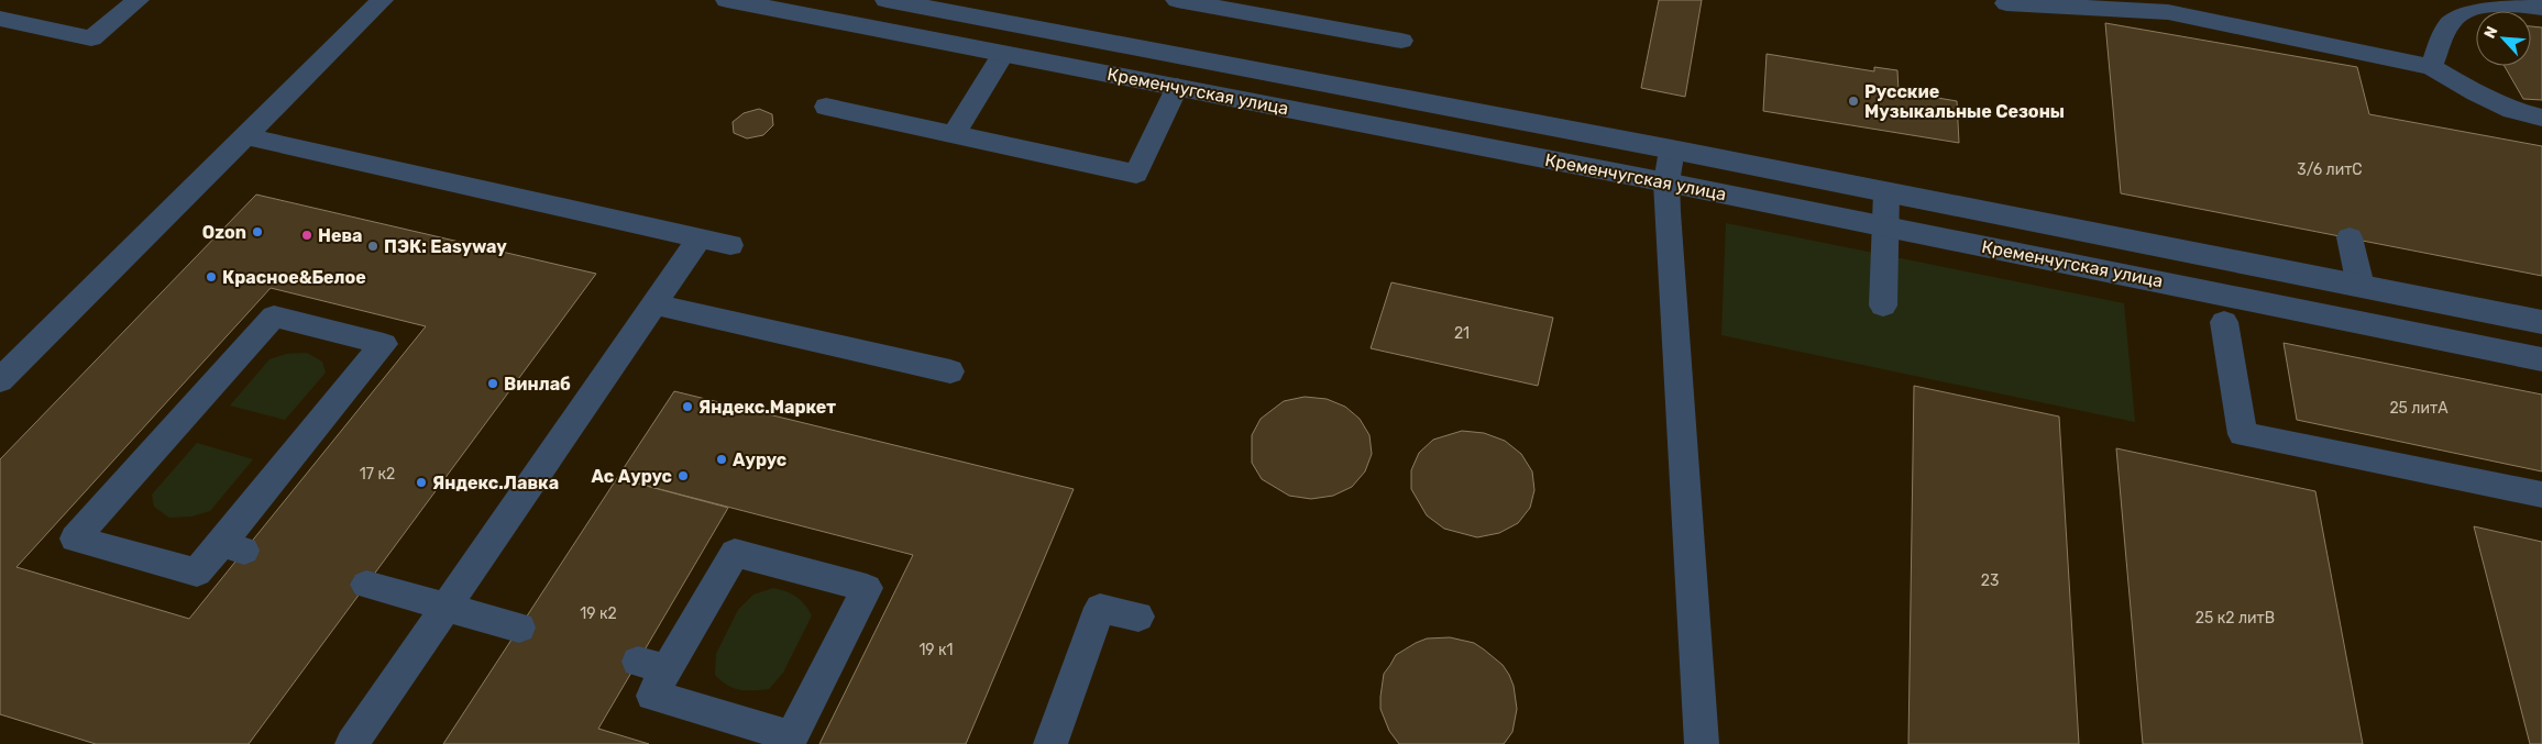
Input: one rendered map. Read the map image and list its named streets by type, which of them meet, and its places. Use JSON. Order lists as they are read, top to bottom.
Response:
{
  "streets": {
    "street": ["Кременчугская улица"]
  },
  "places": [
    "Русские Музыкальные Сезоны",
    "Ozon",
    "Нева",
    "ПЭК: Easyway",
    "Красное&Белое",
    "Винлаб",
    "Яндекс.Маркет",
    "Аурус",
    "Ас Аурус",
    "Яндекс.Лавка"
  ],
  "house_numbers": [
    "3/6 литС",
    "21",
    "25 литА",
    "17 к2",
    "23",
    "19 к2",
    "25 к2 литВ",
    "19 к1"
  ],
  "north": "top left"
}
